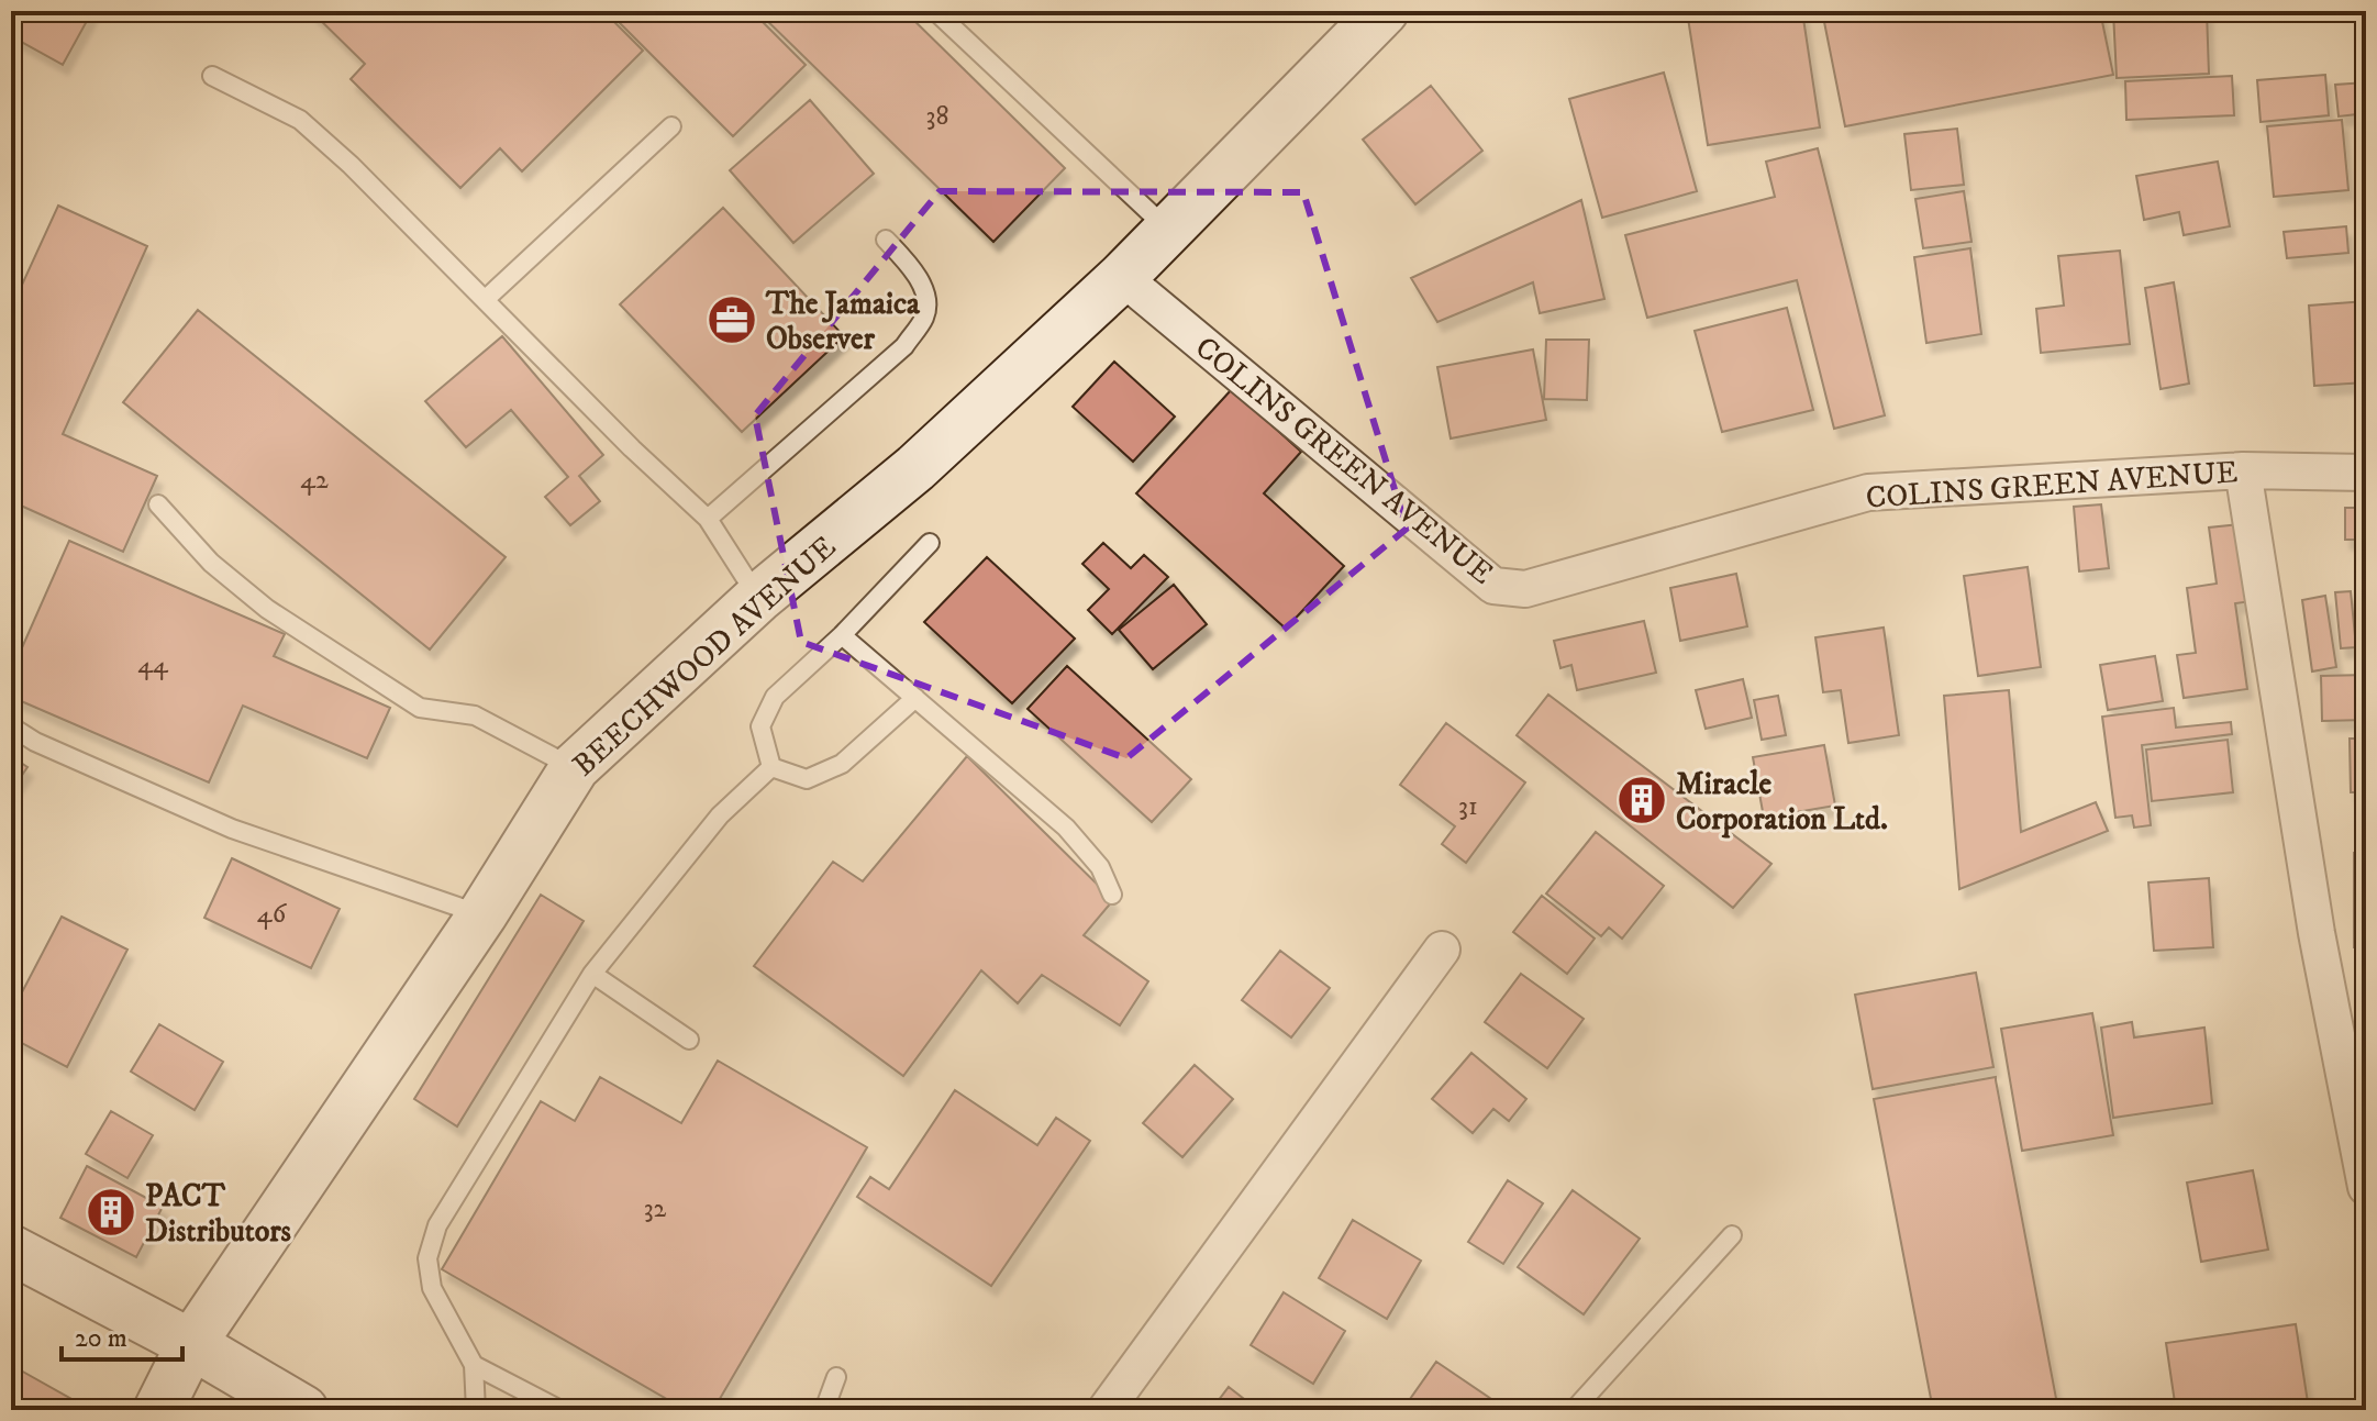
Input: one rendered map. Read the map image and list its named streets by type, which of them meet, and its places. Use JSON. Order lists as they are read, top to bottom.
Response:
{
  "streets": {
    "street": ["COLINS GREEN AVENUE", "BEECHWOOD AVENUE"]
  },
  "crossings": [
    ["COLINS GREEN AVENUE", "BEECHWOOD AVENUE"]
  ],
  "places": {
    "office": ["The Jamaica Observer"],
    "building": ["Miracle Corporation Ltd.", "PACT Distributors"]
  },
  "house_numbers": [
    "38",
    "42",
    "44",
    "31",
    "46",
    "32"
  ],
  "scale_bar": "20 m"
}
